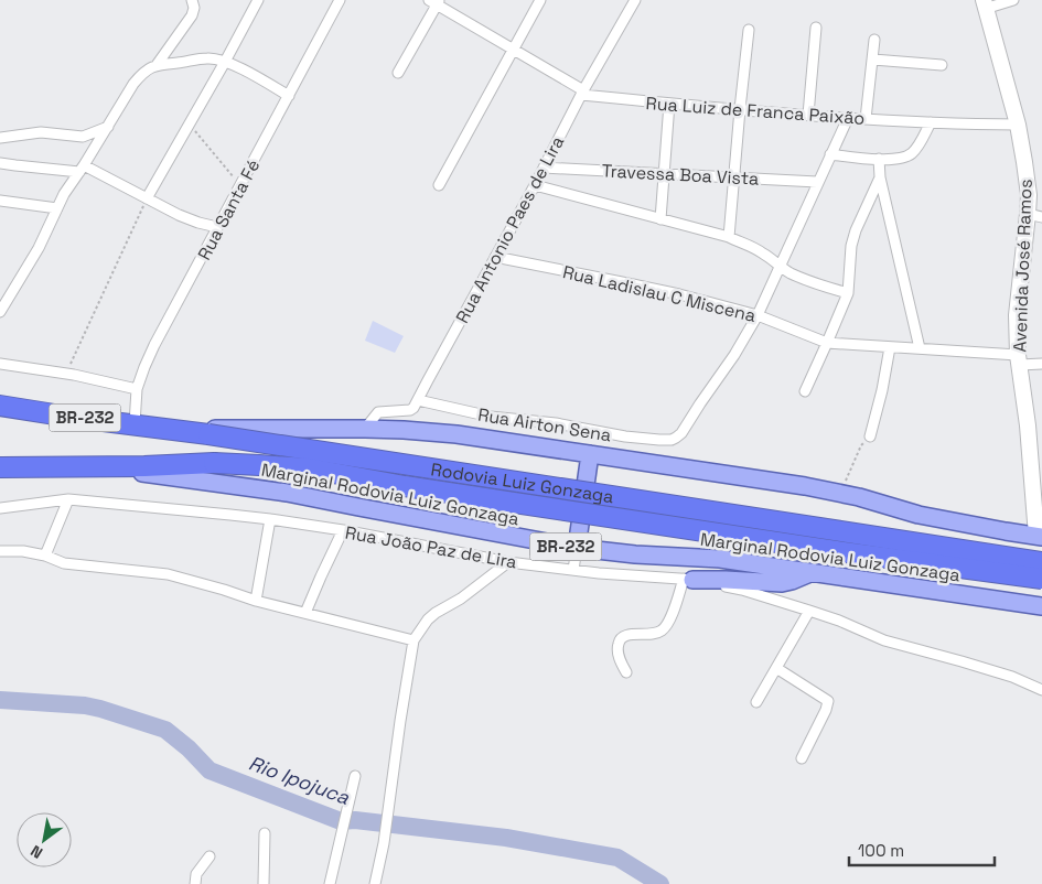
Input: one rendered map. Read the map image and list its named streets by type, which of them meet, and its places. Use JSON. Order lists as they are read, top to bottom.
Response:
{
  "streets": {
    "highway": ["BR-232", "Rodovia Luiz Gonzaga"],
    "main road": ["Marginal Rodovia Luiz Gonzaga"],
    "street": [
      "Rua Luiz de Franca Paixão",
      "Travessa Boa Vista",
      "Rua Santa Fé",
      "Rua Antonio Paes de Lira",
      "Avenida José Ramos",
      "Rua Ladislau C Miscena",
      "Rua Airton Sena",
      "Rua João Paz de Lira"
    ]
  },
  "crossings": [
    ["Rua Luiz de Franca Paixão", "Rua Antonio Paes de Lira"],
    ["Rua Luiz de Franca Paixão", "Avenida José Ramos"],
    ["Travessa Boa Vista", "Rua Antonio Paes de Lira"],
    ["Rua Santa Fé", "Rodovia Luiz Gonzaga"],
    ["Rua Antonio Paes de Lira", "Rua Ladislau C Miscena"],
    ["Rua Antonio Paes de Lira", "Rua Airton Sena"],
    ["Avenida José Ramos", "Rua Ladislau C Miscena"],
    ["Avenida José Ramos", "BR-232"],
    ["Rua Ladislau C Miscena", "Rua Airton Sena"],
    ["BR-232", "Rodovia Luiz Gonzaga"],
    ["Rodovia Luiz Gonzaga", "Marginal Rodovia Luiz Gonzaga"]
  ],
  "water": ["Rio Ipojuca"],
  "scale_bar": "100 m",
  "north": "bottom left"
}
